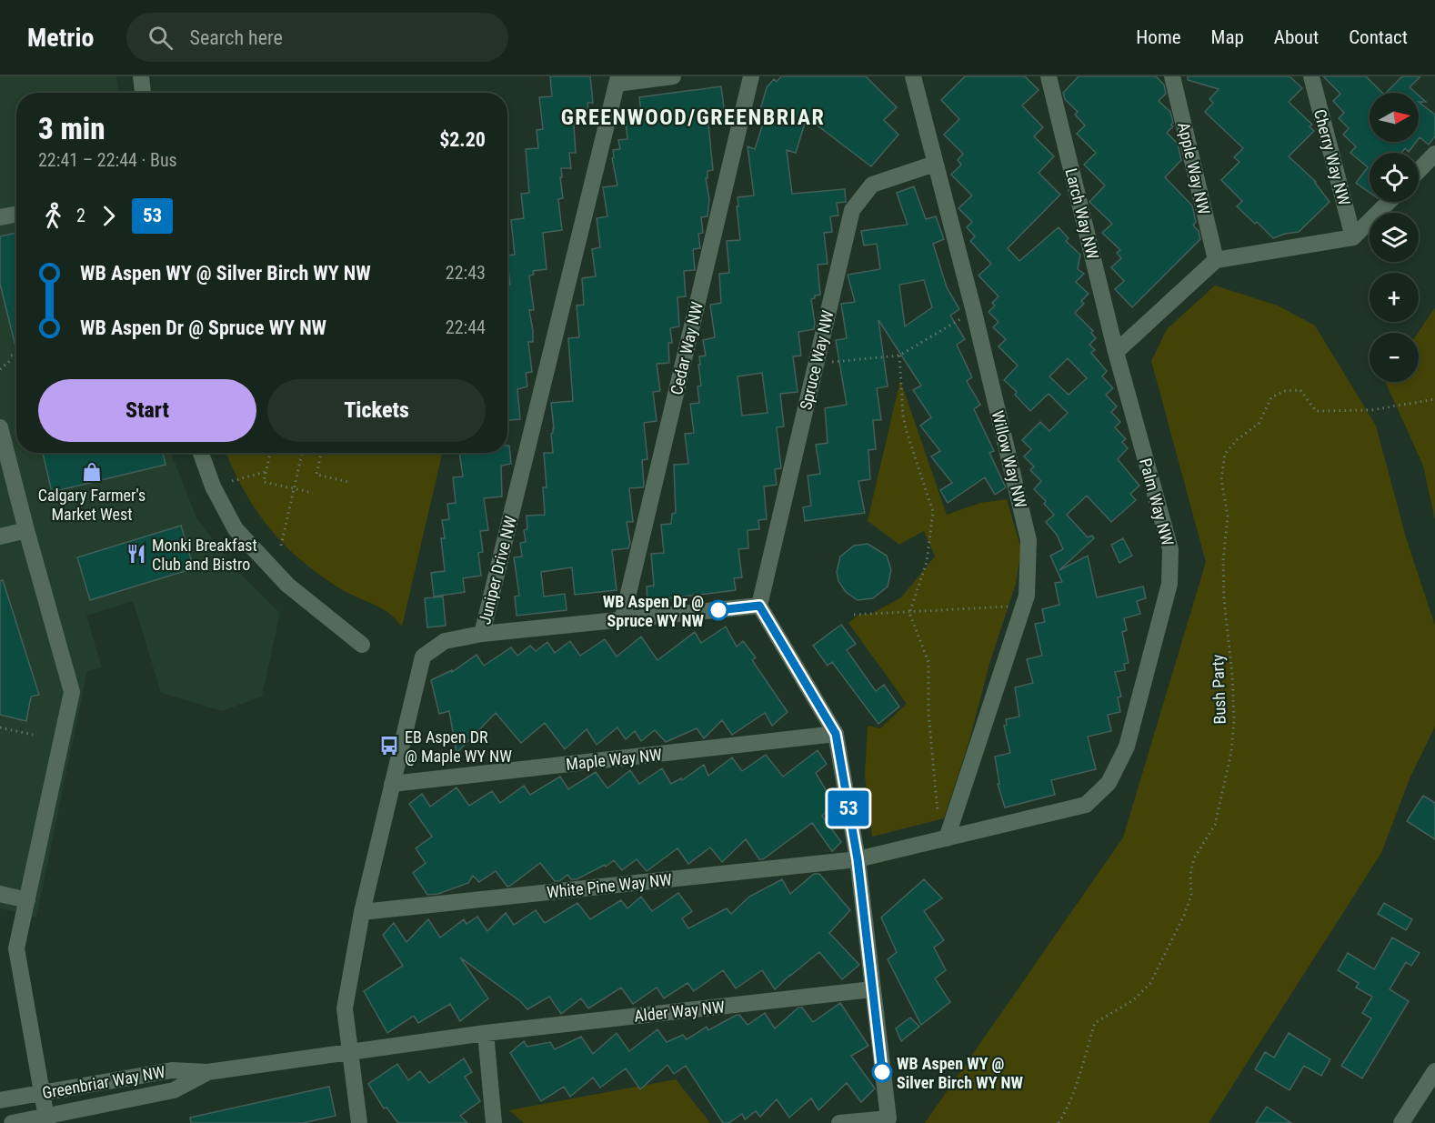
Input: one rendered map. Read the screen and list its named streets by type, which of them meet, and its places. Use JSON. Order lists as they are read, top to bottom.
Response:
{
  "streets": {
    "street": [
      "Cherry Way NW",
      "Apple Way NW",
      "Larch Way NW",
      "Cedar Way NW",
      "Spruce Way NW",
      "Willow Way NW",
      "Palm Way NW",
      "Juniper Drive NW",
      "Maple Way NW",
      "White Pine Way NW",
      "Alder Way NW",
      "Greenbriar Way NW"
    ],
    "path": ["Bush Party"]
  },
  "crossings": [
    ["Larch Way NW", "Palm Way NW"],
    ["Spruce Way NW", "Willow Way NW"],
    ["Willow Way NW", "Palm Way NW"],
    ["Palm Way NW", "White Pine Way NW"],
    ["Juniper Drive NW", "Maple Way NW"],
    ["Juniper Drive NW", "White Pine Way NW"],
    ["Juniper Drive NW", "Alder Way NW"],
    ["Juniper Drive NW", "Greenbriar Way NW"],
    ["Alder Way NW", "Greenbriar Way NW"]
  ],
  "districts": ["GREENWOOD/GREENBRIAR"],
  "places": {
    "shop": ["Calgary Farmer's Market West"],
    "restaurant": ["Monki Breakfast Club and Bistro"],
    "other": ["WB Aspen Dr @ Spruce WY NW", "WB Aspen WY @ Silver Birch WY NW"],
    "bus stop": ["EB Aspen DR @ Maple WY NW"]
  },
  "lines": ["bus line 53"],
  "north": "right",
  "page": {
    "header": "Metrio",
    "search": "Search here",
    "nav": [
      "Home",
      "Map",
      "About",
      "Contact"
    ],
    "on_map": "53",
    "map_buttons": ["+", "−"],
    "heading": ["3 min", "22:41 – 22:44 · Bus", "$2.20"],
    "legs": ["2", "53"],
    "list": [
      {
        "name": "WB Aspen WY @ Silver Birch WY NW",
        "value": "22:43"
      },
      {
        "name": "WB Aspen Dr @ Spruce WY NW",
        "value": "22:44"
      }
    ],
    "buttons": ["Start", "Tickets"]
  }
}
